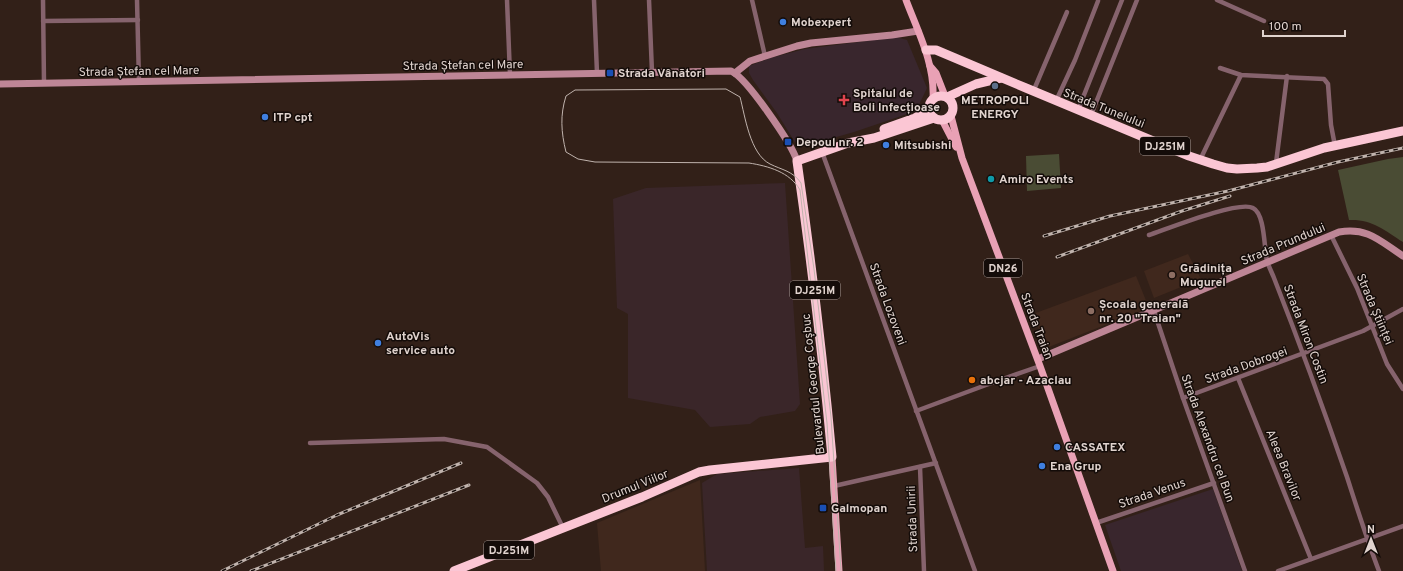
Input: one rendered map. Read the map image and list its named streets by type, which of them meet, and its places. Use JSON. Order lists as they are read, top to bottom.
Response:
{
  "streets": {
    "highway": [
      "Strada Tunelului",
      "DJ251M",
      "DN26",
      "Bulevardul George Coșbuc",
      "Drumul Viilor"
    ],
    "main road": ["Strada Traian"],
    "street": [
      "Strada Ștefan cel Mare",
      "Strada Prundului",
      "Strada Lozoveni",
      "Strada Științei",
      "Strada Miron Costin",
      "Strada Dobrogei",
      "Strada Alexandru cel Bun",
      "Aleea Bravilor",
      "Strada Venus",
      "Strada Unirii"
    ]
  },
  "crossings": [
    ["Strada Ștefan cel Mare", "Bulevardul George Coșbuc"],
    ["Strada Tunelului", "DJ251M"],
    ["Strada Prundului", "Strada Lozoveni"],
    ["Strada Prundului", "Strada Științei"],
    ["Strada Prundului", "Strada Traian"],
    ["Strada Prundului", "Strada Miron Costin"],
    ["Strada Prundului", "Strada Alexandru cel Bun"],
    ["DN26", "Strada Traian"],
    ["Strada Științei", "Strada Dobrogei"],
    ["Strada Traian", "Strada Venus"],
    ["Strada Miron Costin", "Strada Dobrogei"],
    ["Strada Dobrogei", "Strada Alexandru cel Bun"],
    ["Strada Dobrogei", "Aleea Bravilor"],
    ["Bulevardul George Coșbuc", "Drumul Viilor"],
    ["Strada Alexandru cel Bun", "Strada Venus"]
  ],
  "places": {
    "other": [
      "Mobexpert",
      "METROPOLI ENERGY",
      "ITP cpt",
      "Mitsubishi",
      "Amiro Events",
      "Grădinița Mugurel",
      "Școala generală nr. 20 \"Traian\"",
      "AutoVis service auto",
      "abcjar - Azaclau",
      "CASSATEX",
      "Ena Grup"
    ],
    "transit": ["Strada Vânători", "Depoul nr. 2", "Galmopan"],
    "health": ["Spitalul de Boli Infecțioase"]
  },
  "scale_bar": "100 m",
  "north": "top"
}
